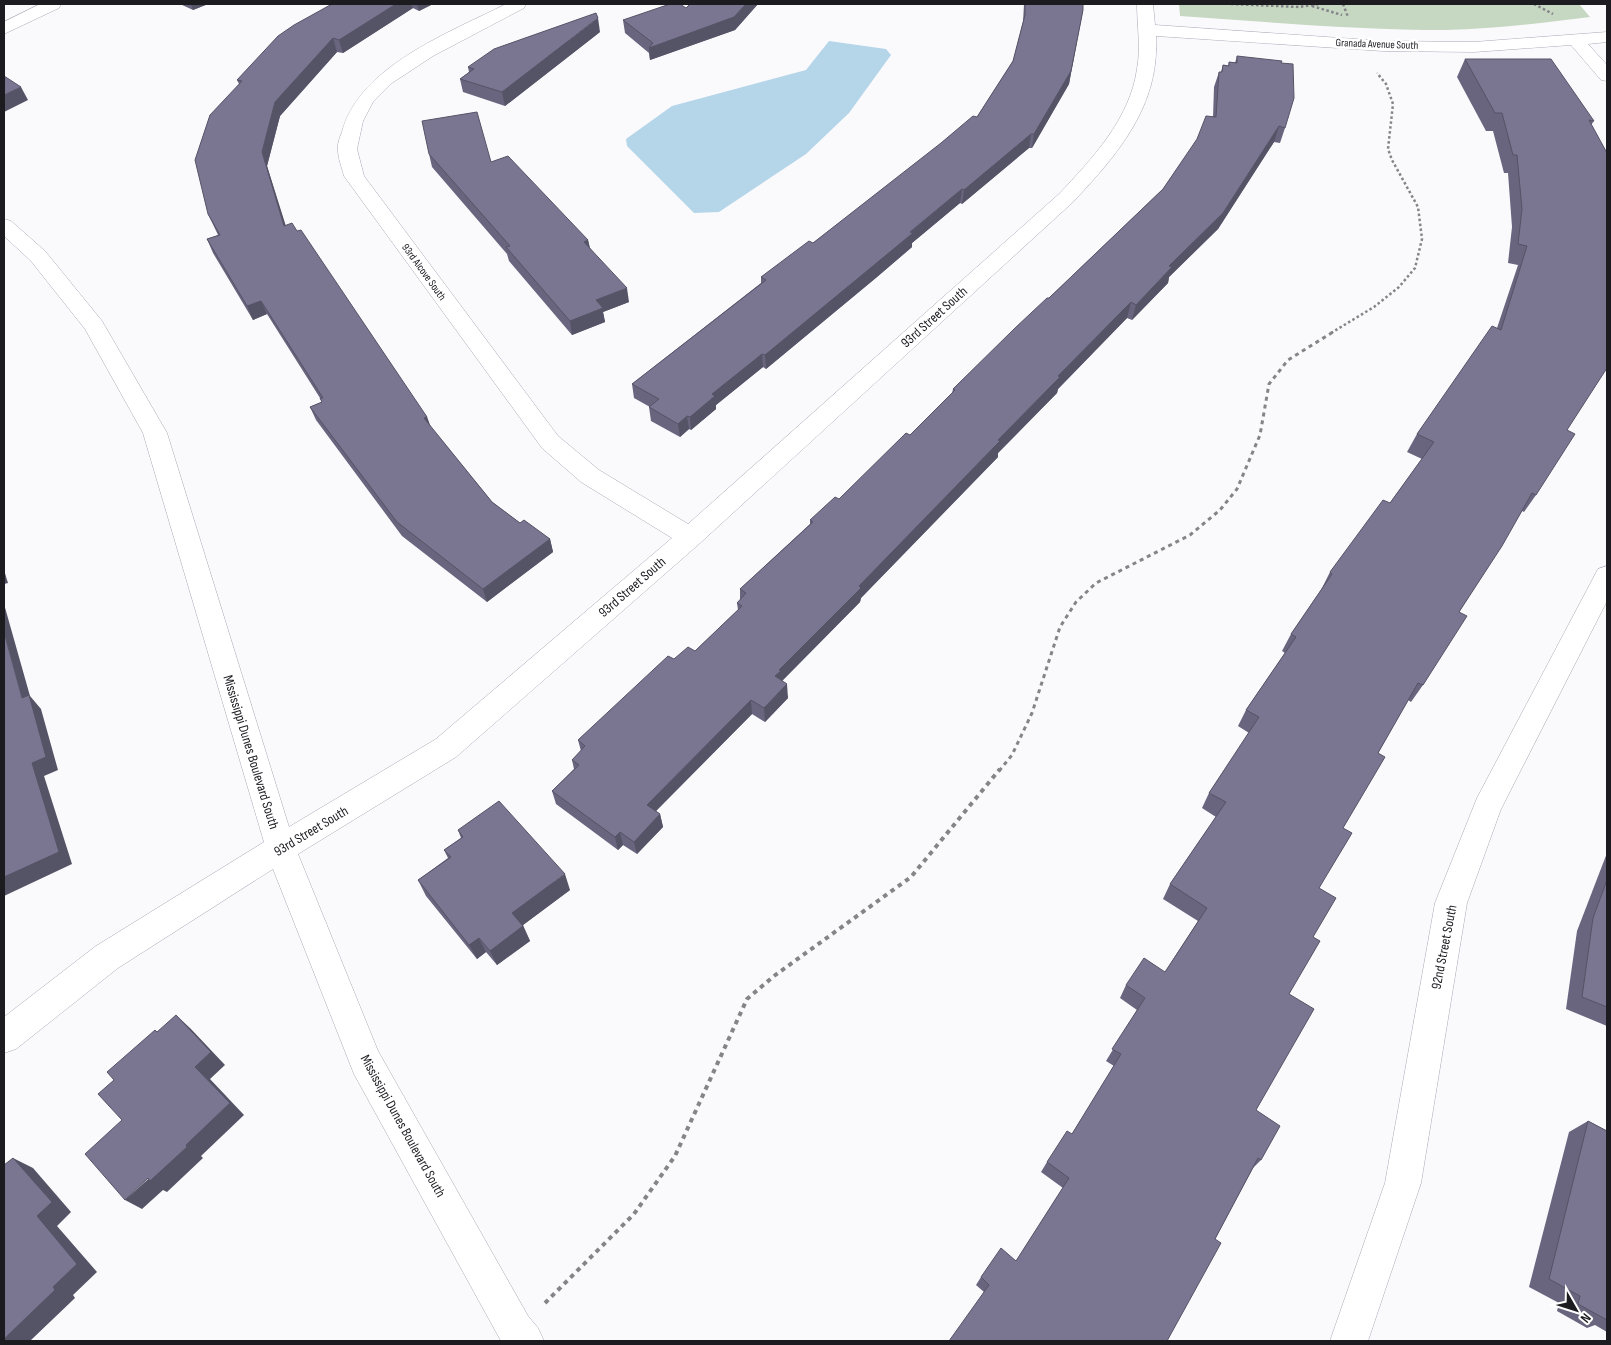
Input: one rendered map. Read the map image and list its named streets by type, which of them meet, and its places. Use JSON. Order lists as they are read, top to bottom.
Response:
{
  "streets": {
    "street": [
      "Granada Avenue South",
      "93rd Alcove South",
      "93rd Street South",
      "Mississippi Dunes Boulevard South",
      "92nd Street South"
    ]
  },
  "crossings": [
    ["Granada Avenue South", "93rd Street South"],
    ["93rd Alcove South", "93rd Street South"],
    ["93rd Street South", "Mississippi Dunes Boulevard South"]
  ],
  "north": "bottom right"
}
